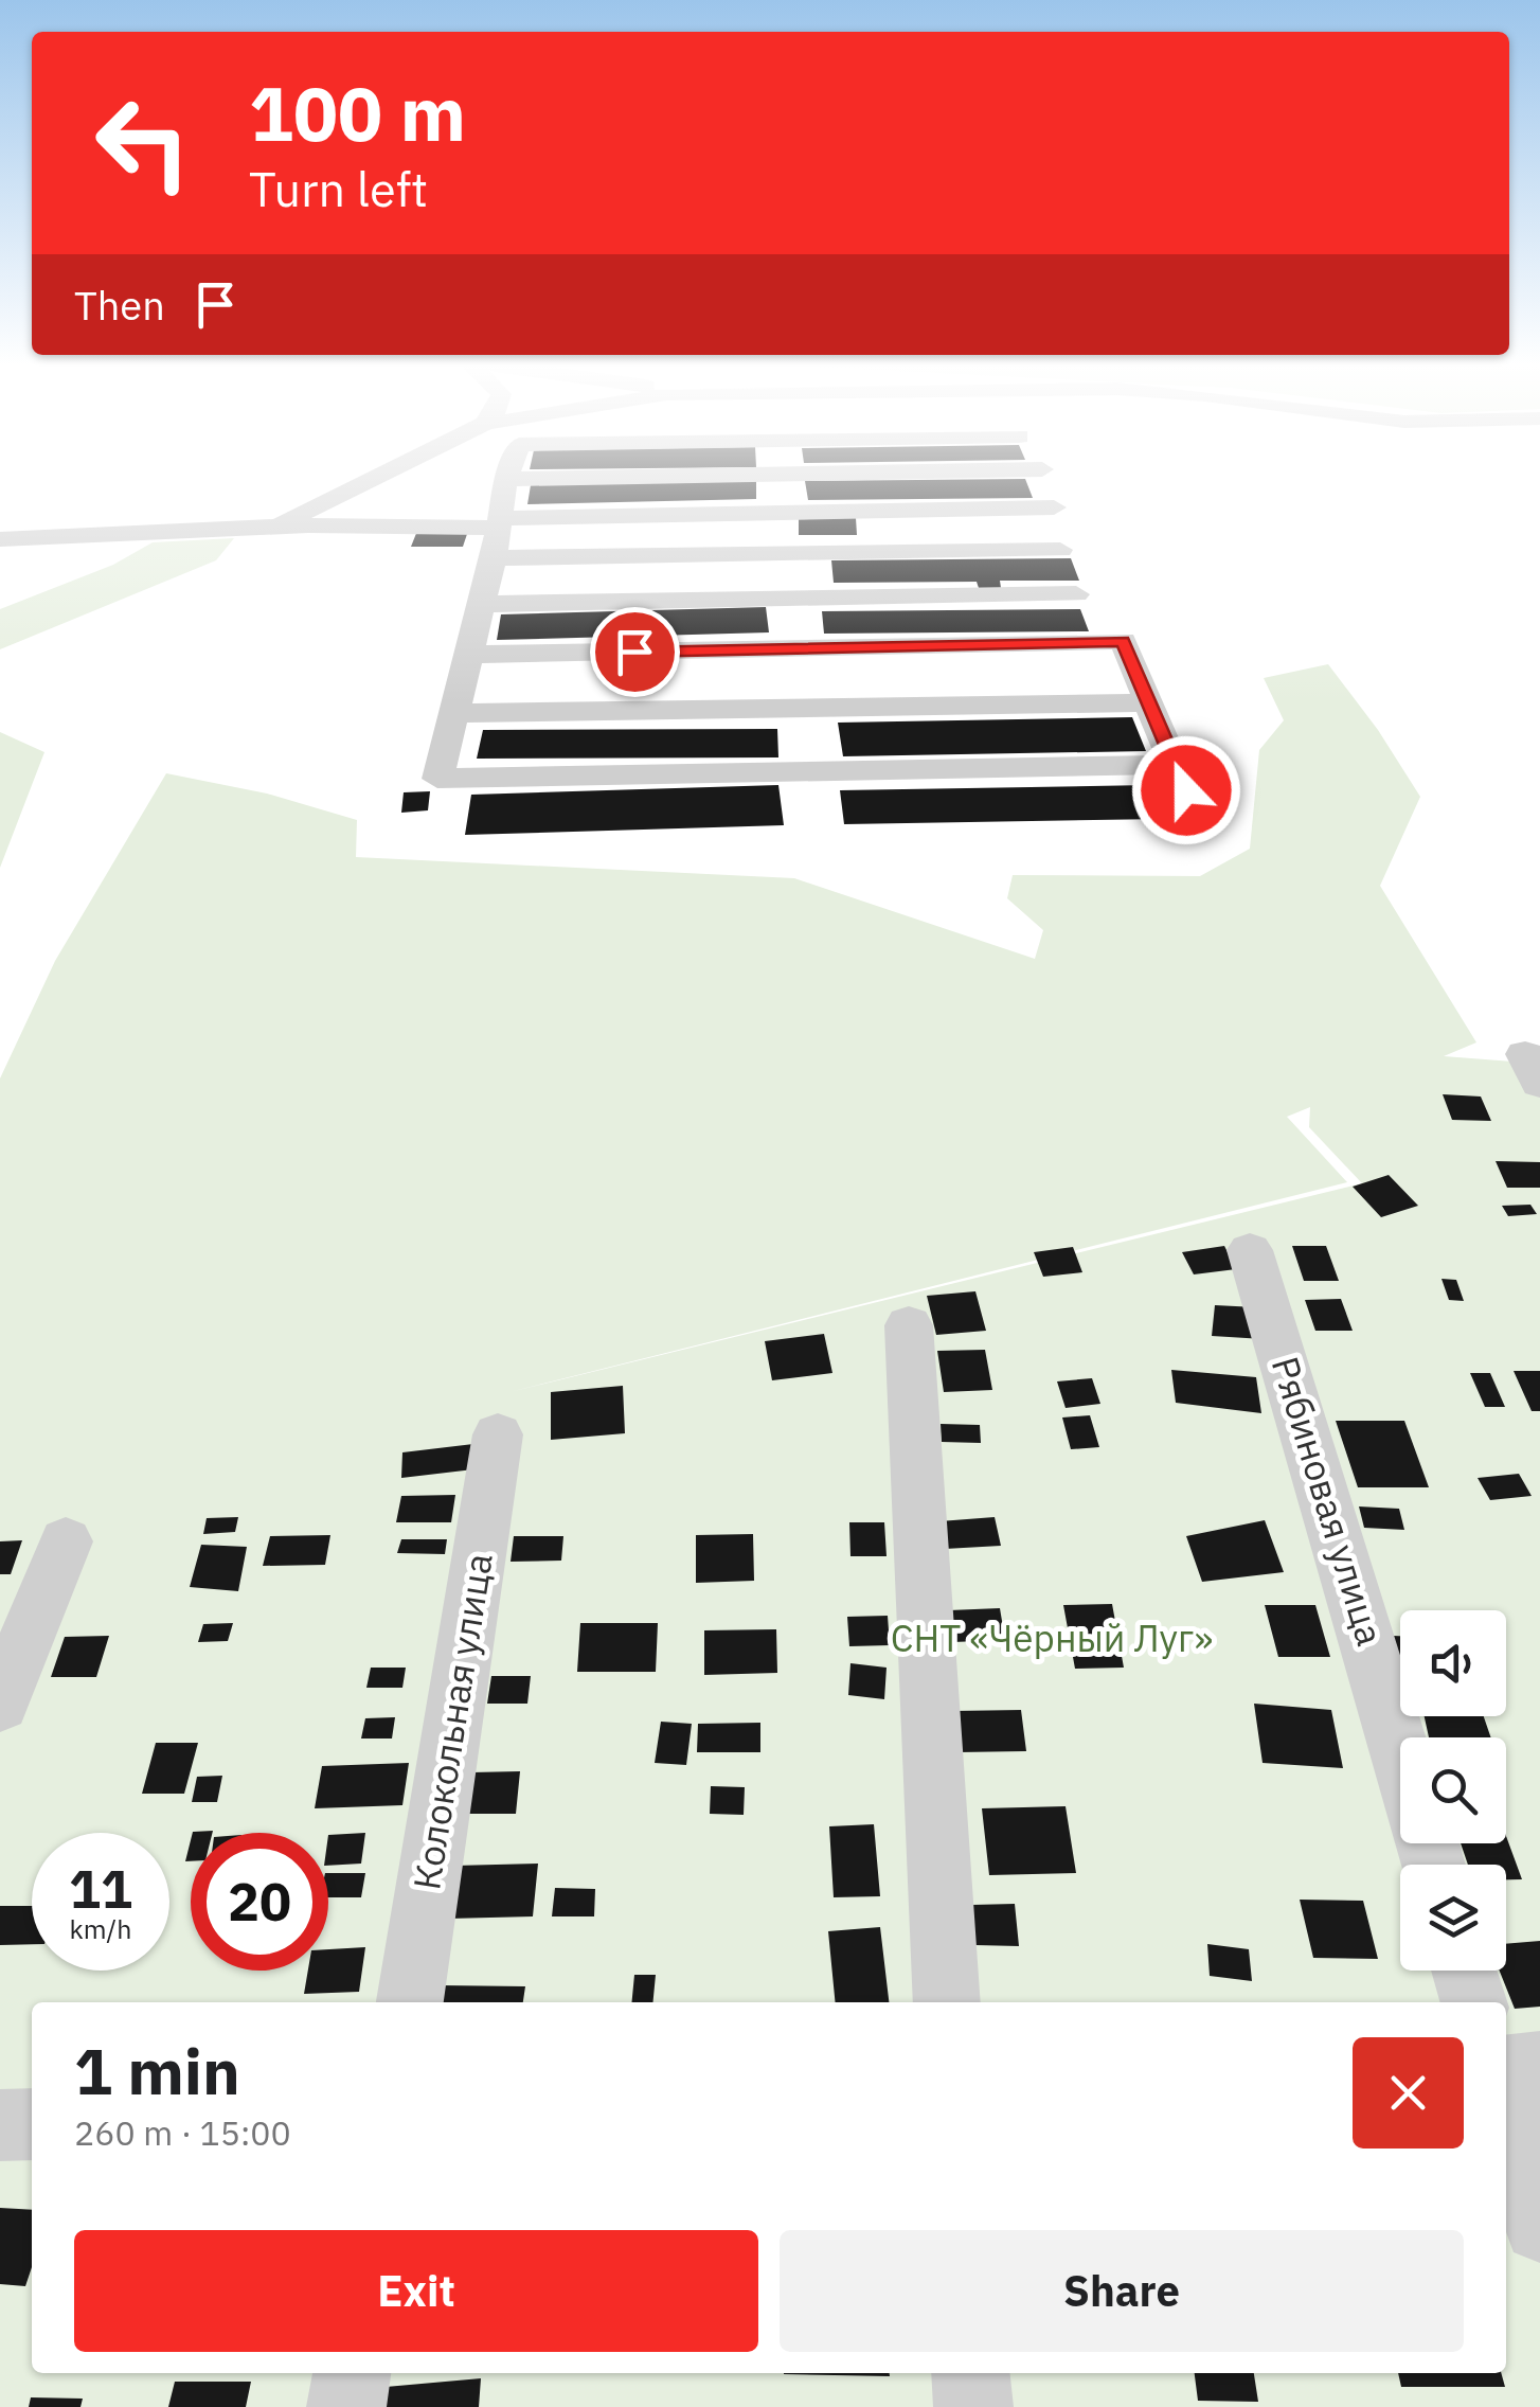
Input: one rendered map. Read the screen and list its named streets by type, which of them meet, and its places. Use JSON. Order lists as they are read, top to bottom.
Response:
{
  "streets": {
    "street": ["Рябиновая улица", "Колокольная улица"]
  },
  "parks": ["СНТ «Чёрный Луг»"],
  "page": {
    "turn": ["100 m", "Turn left"],
    "then": "Then",
    "speed": "11 km/h",
    "limit": "20",
    "heading": ["1 min", "260 m · 15:00"],
    "buttons": ["Exit", "Share"]
  }
}
